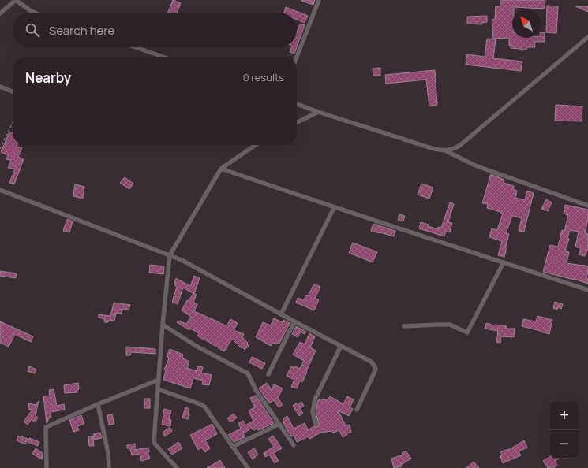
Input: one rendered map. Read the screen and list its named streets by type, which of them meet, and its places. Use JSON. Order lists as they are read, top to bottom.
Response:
{
  "north": "top left",
  "page": {
    "search": "Search here",
    "heading": ["Nearby", "0 results"],
    "map_buttons": ["+", "−"]
  }
}
